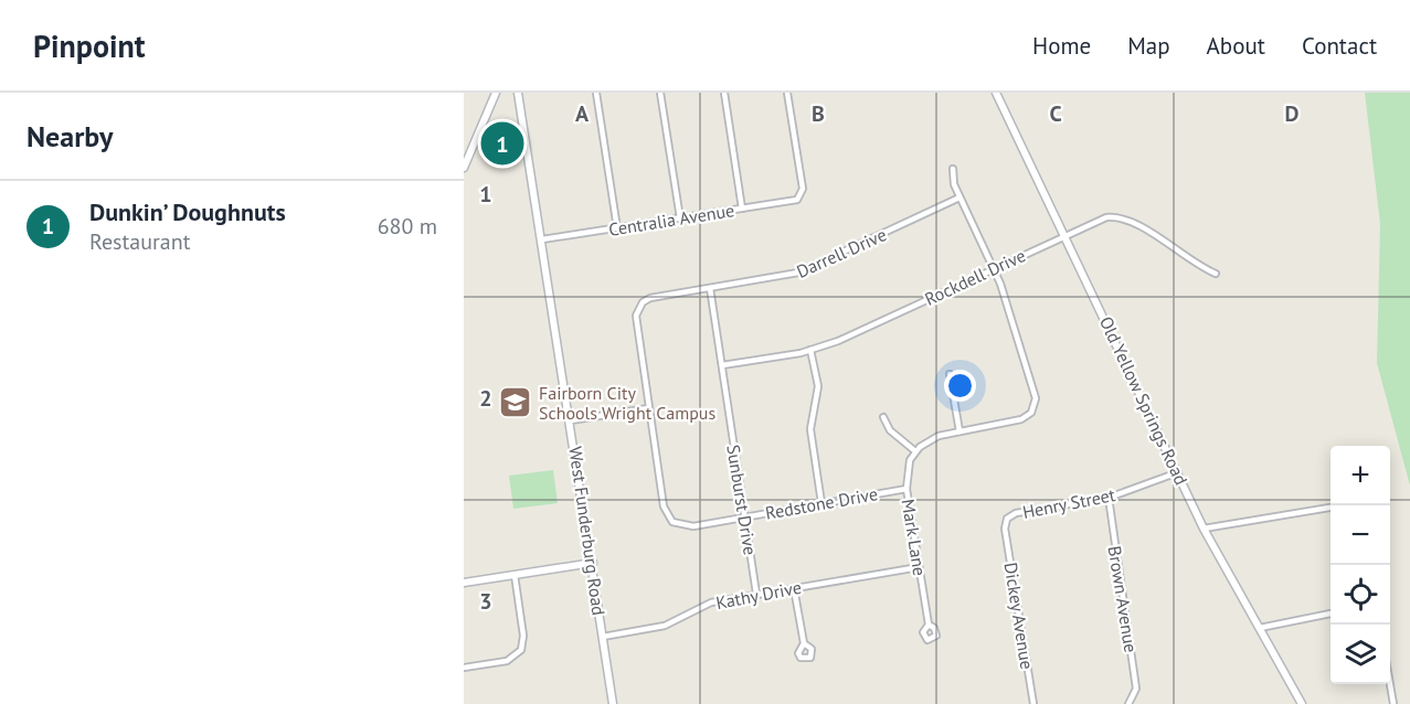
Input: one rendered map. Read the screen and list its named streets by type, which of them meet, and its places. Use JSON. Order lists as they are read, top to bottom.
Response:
{
  "streets": {
    "street": [
      "Centralia Avenue",
      "Darrell Drive",
      "Rockdell Drive",
      "Old Yellow Springs Road",
      "Sunburst Drive",
      "Redstone Drive",
      "Henry Street",
      "West Funderburg Road",
      "Mark Lane",
      "Kathy Drive",
      "Brown Avenue",
      "Dickey Avenue"
    ]
  },
  "crossings": [
    ["Centralia Avenue", "West Funderburg Road"],
    ["Darrell Drive", "Sunburst Drive"],
    ["Darrell Drive", "Redstone Drive"],
    ["Rockdell Drive", "Old Yellow Springs Road"],
    ["Rockdell Drive", "Sunburst Drive"],
    ["Old Yellow Springs Road", "Henry Street"],
    ["Sunburst Drive", "Redstone Drive"],
    ["Sunburst Drive", "Kathy Drive"],
    ["Redstone Drive", "Mark Lane"],
    ["Henry Street", "Brown Avenue"],
    ["Henry Street", "Dickey Avenue"],
    ["West Funderburg Road", "Kathy Drive"],
    ["Mark Lane", "Kathy Drive"]
  ],
  "places": {
    "school or university": ["Fairborn City Schools Wright Campus"]
  },
  "page": {
    "header": "Pinpoint",
    "nav": [
      "Home",
      "Map",
      "About",
      "Contact"
    ],
    "heading": "Nearby",
    "pins": "1",
    "list": [
      {
        "mark": "1",
        "name": "Dunkin’ Doughnuts",
        "note": "Restaurant",
        "value": "680 m"
      }
    ],
    "map_buttons": ["+", "−"]
  },
  "grid": {
    "columns": [
      "A",
      "B",
      "C",
      "D"
    ],
    "rows": ["1", "2", "3"]
  }
}
